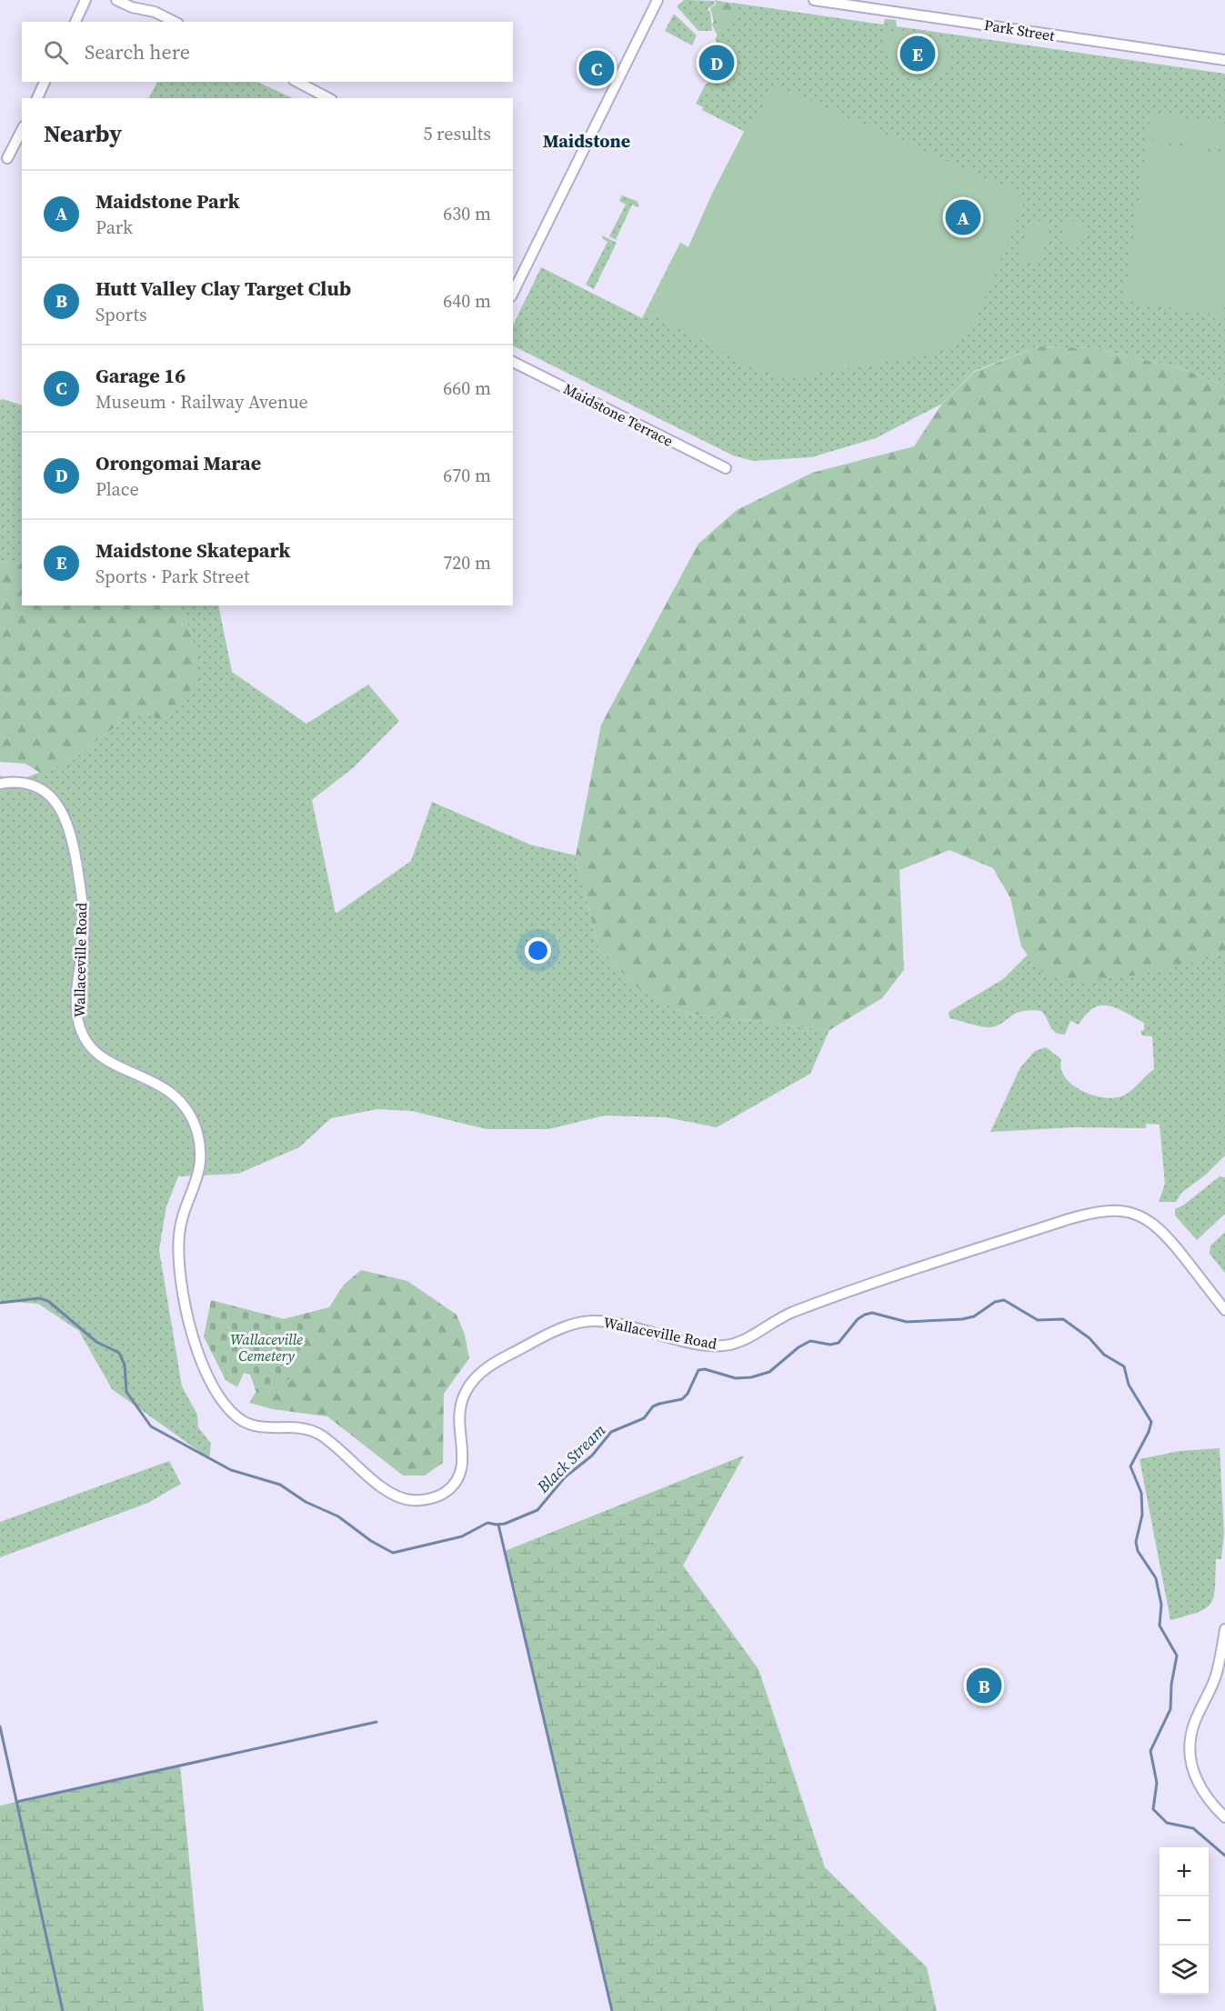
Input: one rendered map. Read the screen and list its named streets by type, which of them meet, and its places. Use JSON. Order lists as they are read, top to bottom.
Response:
{
  "streets": {
    "street": ["Park Street", "Maidstone Terrace", "Wallaceville Road"]
  },
  "districts": ["Maidstone"],
  "water": ["Black Stream"],
  "parks": ["Wallaceville Cemetery"],
  "page": {
    "search": "Search here",
    "pins": [
      "E",
      "D",
      "C",
      "A",
      "B"
    ],
    "heading": ["Nearby", "5 results"],
    "list": [
      {
        "mark": "A",
        "name": "Maidstone Park",
        "note": "Park",
        "value": "630 m"
      },
      {
        "mark": "B",
        "name": "Hutt Valley Clay Target Club",
        "note": "Sports",
        "value": "640 m"
      },
      {
        "mark": "C",
        "name": "Garage 16",
        "note": "Museum · Railway Avenue",
        "value": "660 m"
      },
      {
        "mark": "D",
        "name": "Orongomai Marae",
        "note": "Place",
        "value": "670 m"
      },
      {
        "mark": "E",
        "name": "Maidstone Skatepark",
        "note": "Sports · Park Street",
        "value": "720 m"
      }
    ],
    "map_buttons": ["+", "−"]
  }
}
